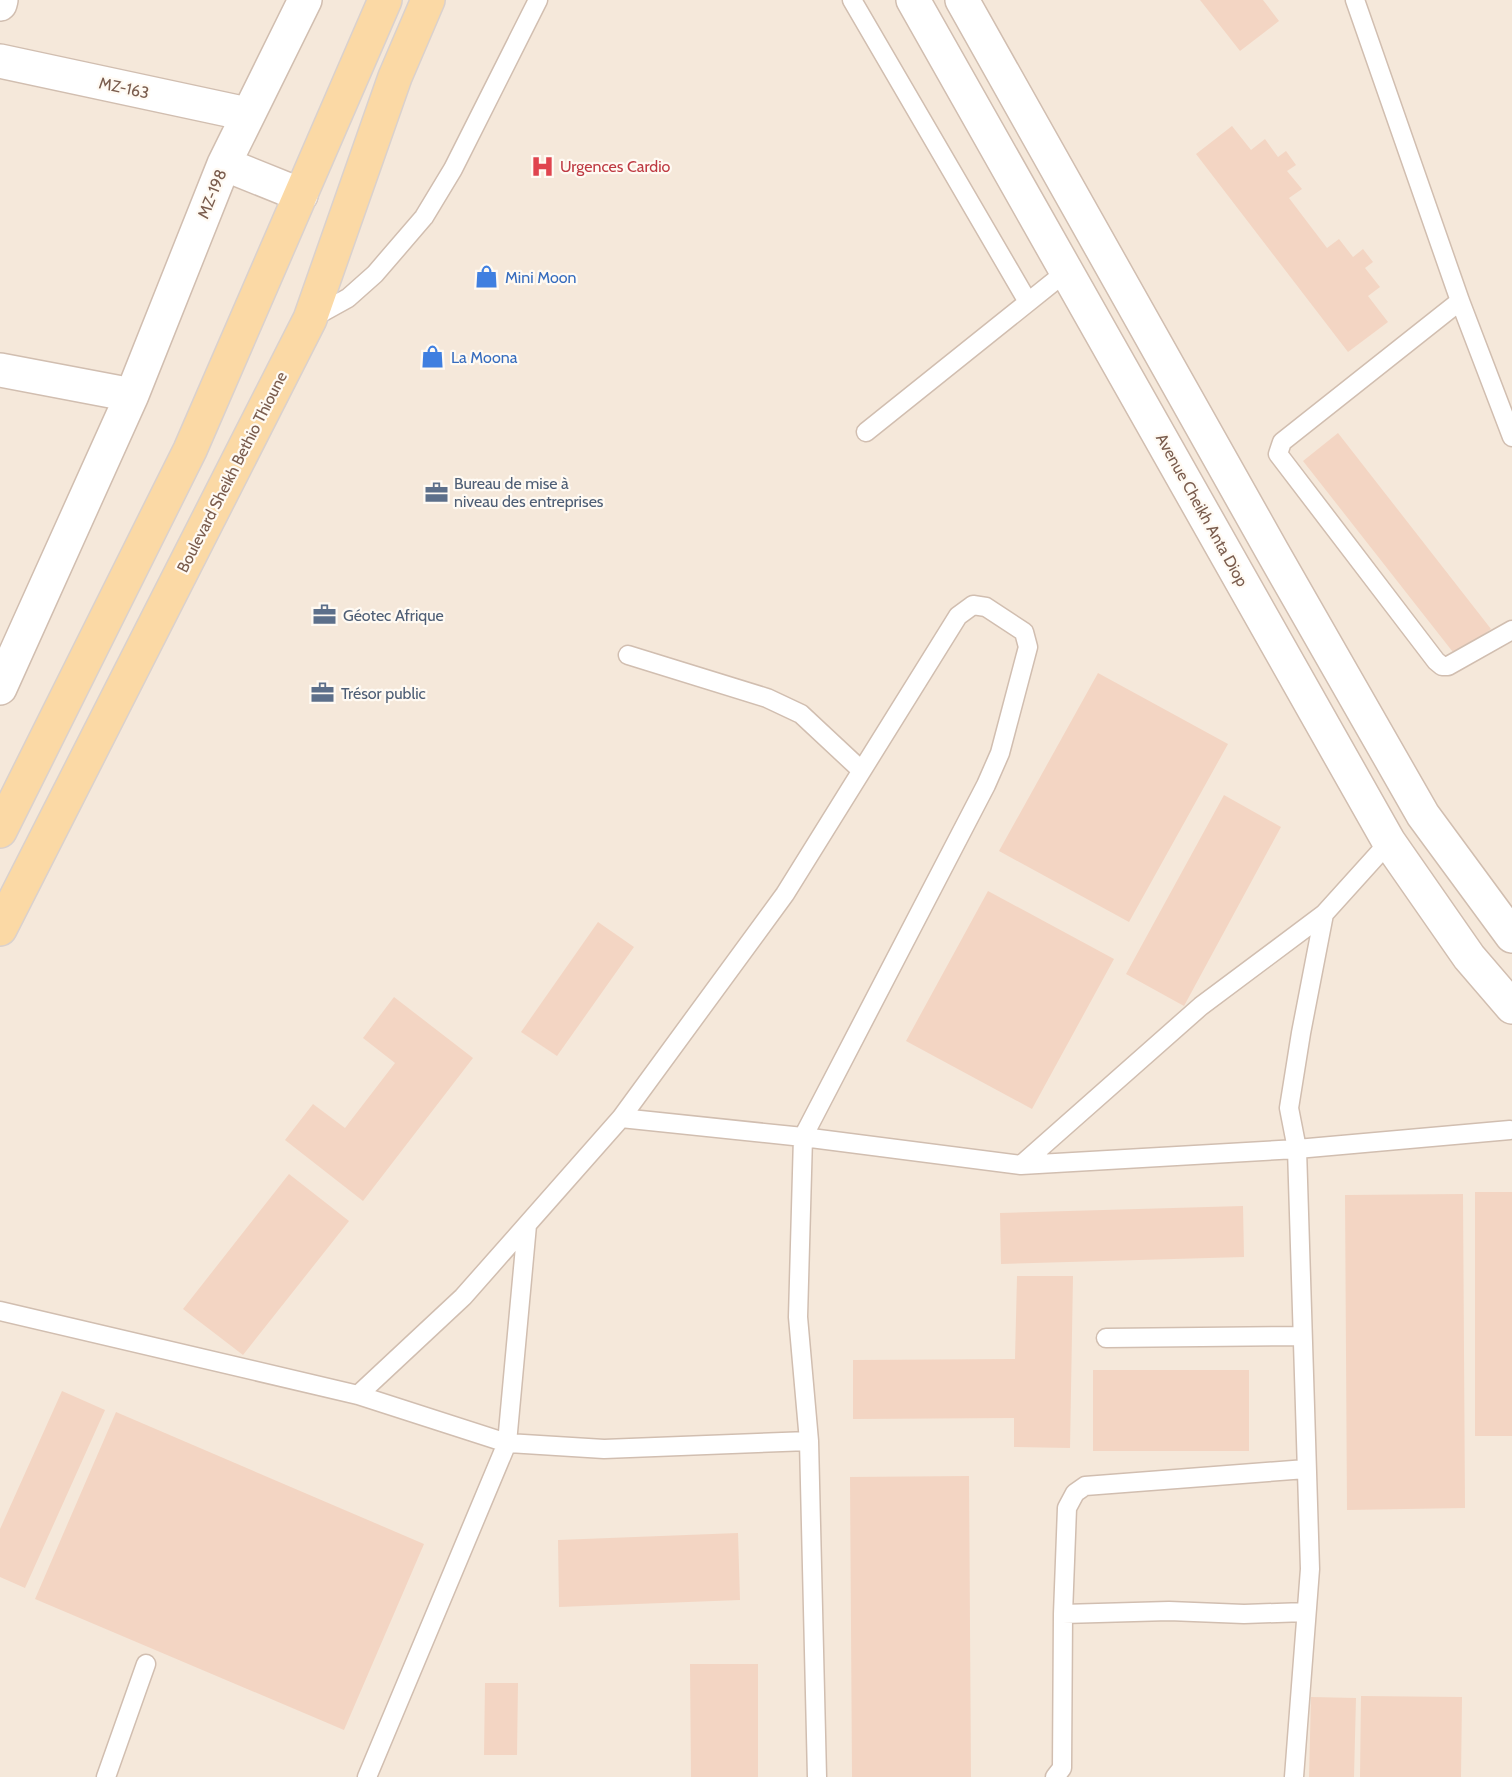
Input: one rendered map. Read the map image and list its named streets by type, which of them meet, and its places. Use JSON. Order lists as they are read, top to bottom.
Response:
{
  "streets": {
    "main road": ["Boulevard Sheikh Bethio Thioune"],
    "street": ["MZ-163", "MZ-198", "Avenue Cheikh Anta Diop"]
  },
  "crossings": [
    ["MZ-163", "MZ-198"]
  ],
  "places": {
    "hospital": ["Urgences Cardio"],
    "shop": ["Mini Moon", "La Moona"],
    "office": ["Bureau de mise à niveau des entreprises", "Géotec Afrique", "Trésor public"]
  }
}
